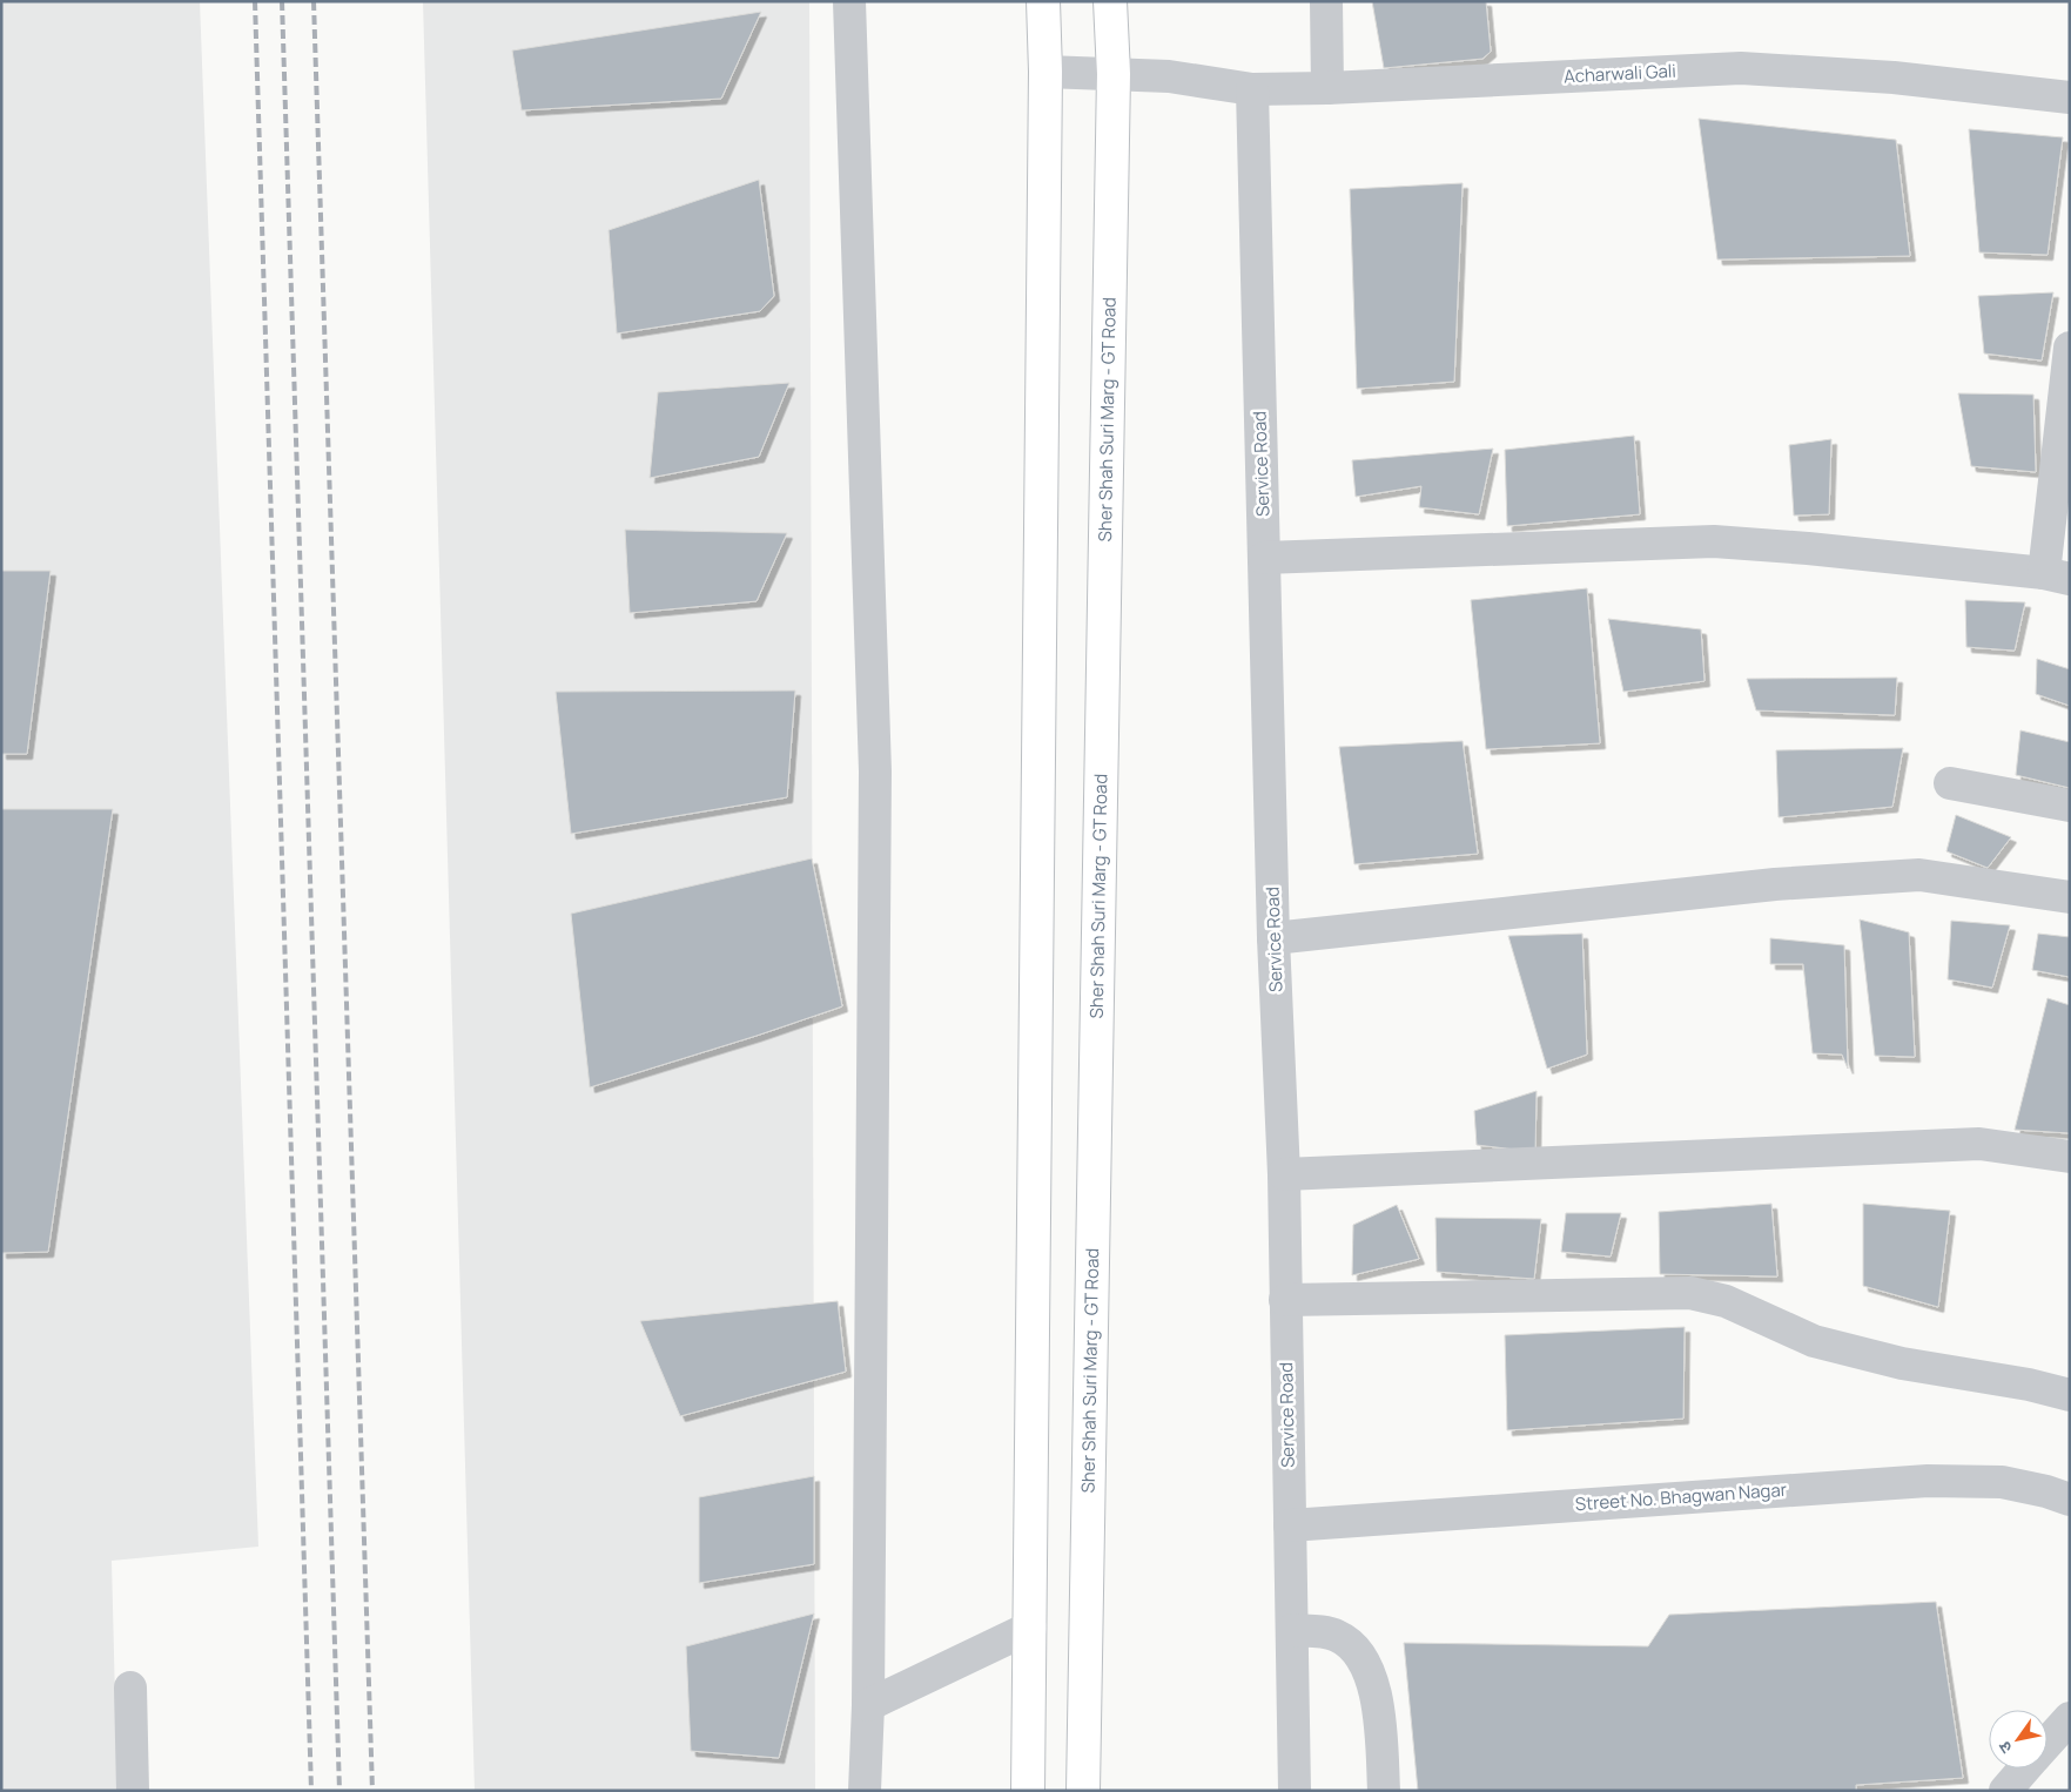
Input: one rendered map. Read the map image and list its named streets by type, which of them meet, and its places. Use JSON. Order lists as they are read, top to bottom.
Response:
{
  "streets": {
    "main road": ["Sher Shah Suri Marg - GT Road"],
    "street": ["Acharwali Gali", "Service Road", "Street No. Bhagwan Nagar"]
  },
  "crossings": [
    ["Acharwali Gali", "Sher Shah Suri Marg - GT Road"],
    ["Acharwali Gali", "Service Road"],
    ["Service Road", "Street No. Bhagwan Nagar"]
  ],
  "north": "bottom left"
}
